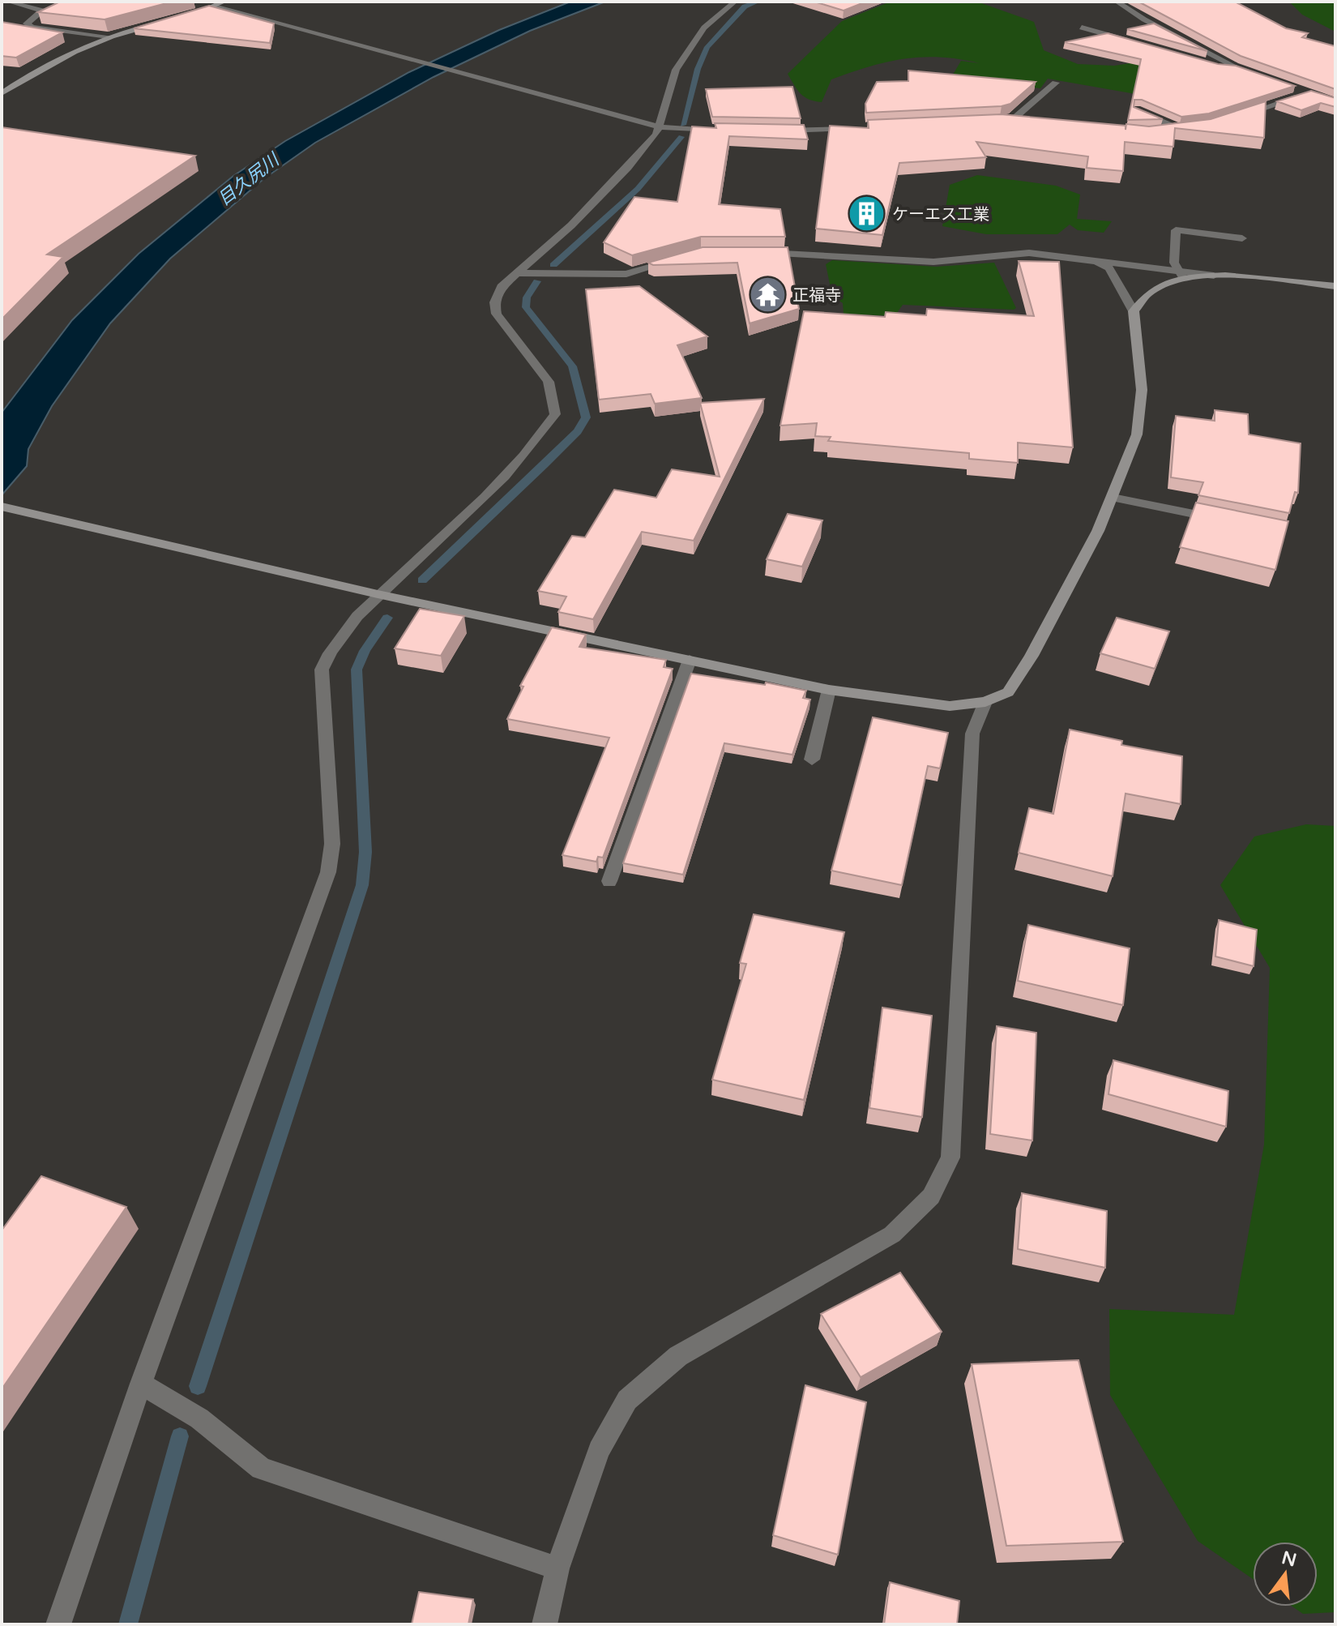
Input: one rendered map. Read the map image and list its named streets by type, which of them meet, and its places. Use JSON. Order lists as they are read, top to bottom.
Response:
{
  "water": ["目久尻川"],
  "places": {
    "building": ["ケーエス工業"],
    "temple": ["正福寺"]
  },
  "north": "top"
}
